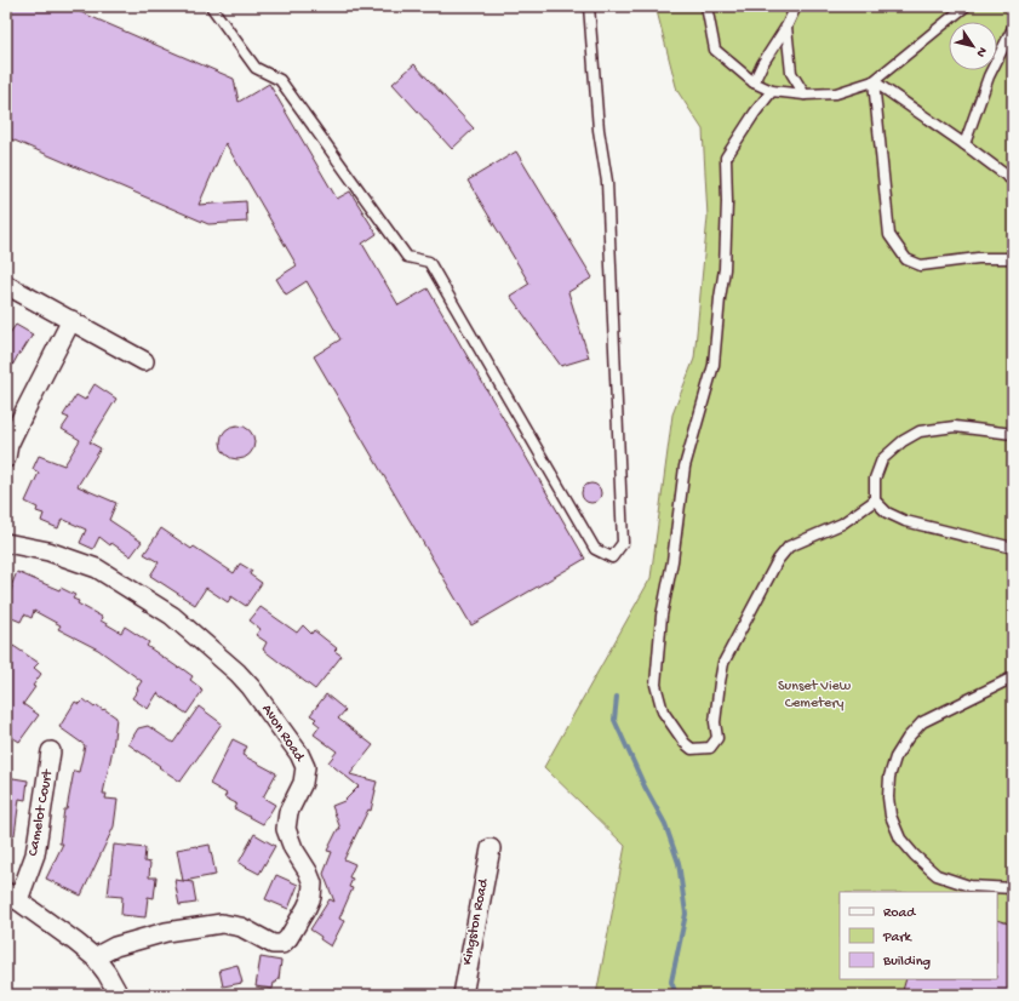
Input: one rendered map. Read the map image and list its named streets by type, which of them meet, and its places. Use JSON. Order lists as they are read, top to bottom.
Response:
{
  "streets": {
    "street": ["Avon Road", "Camelot Court", "Kingston Road"]
  },
  "parks": ["Sunset View Cemetery"],
  "legend": ["Road", "Park", "Building"],
  "north": "bottom right"
}
